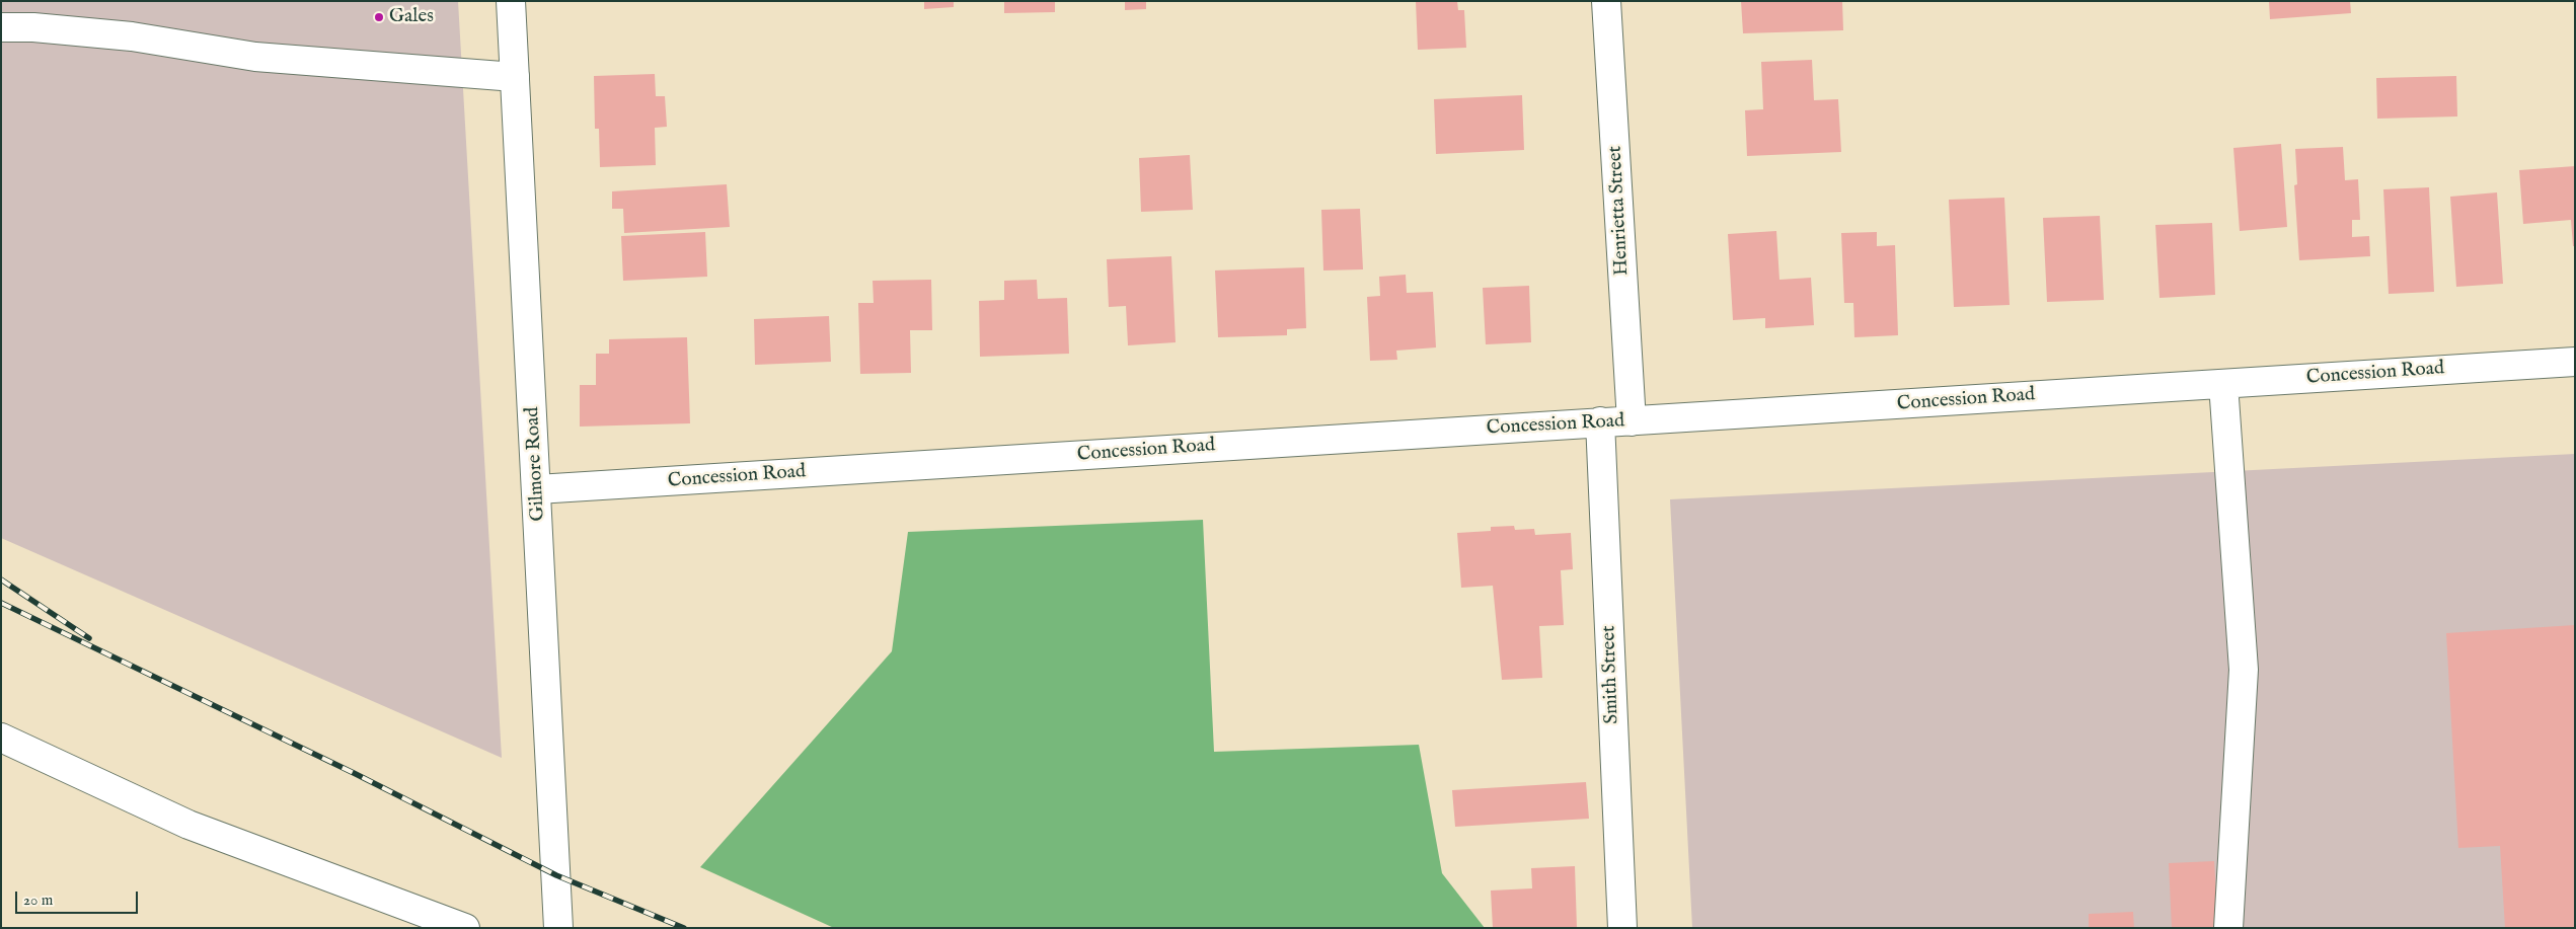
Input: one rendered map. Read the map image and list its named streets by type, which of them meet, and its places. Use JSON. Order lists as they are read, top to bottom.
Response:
{
  "streets": {
    "street": [
      "Henrietta Street",
      "Concession Road",
      "Gilmore Road",
      "Smith Street"
    ]
  },
  "crossings": [
    ["Henrietta Street", "Concession Road"],
    ["Concession Road", "Gilmore Road"],
    ["Concession Road", "Smith Street"]
  ],
  "places": ["Gales"],
  "scale_bar": "20 m"
}
